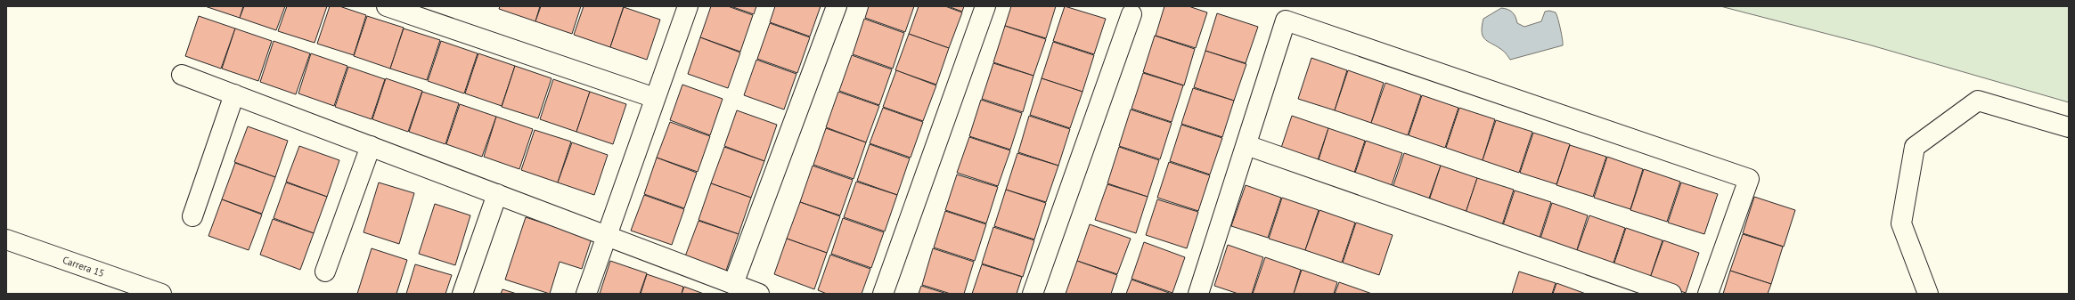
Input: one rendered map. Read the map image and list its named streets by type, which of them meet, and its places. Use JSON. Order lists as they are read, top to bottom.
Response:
{
  "streets": {
    "street": ["Carrera 15"]
  }
}
